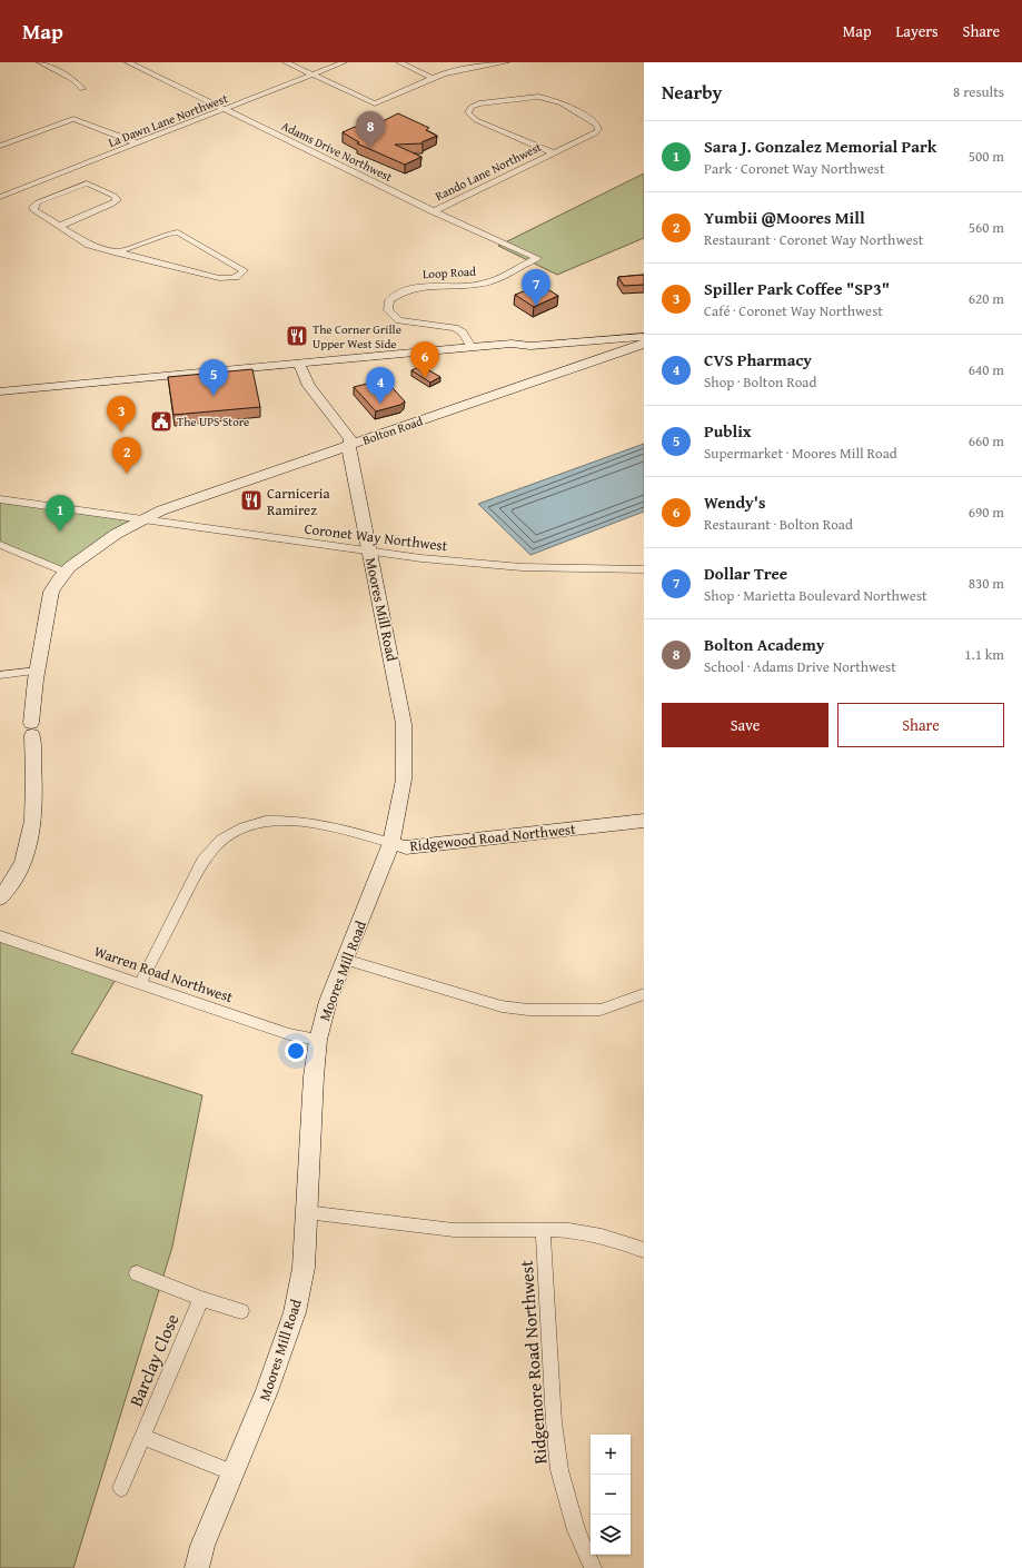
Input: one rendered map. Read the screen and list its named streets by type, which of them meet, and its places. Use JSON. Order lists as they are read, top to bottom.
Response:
{
  "streets": {
    "street": [
      "La Dawn Lane Northwest",
      "Adams Drive Northwest",
      "Rando Lane Northwest",
      "Loop Road",
      "Bolton Road",
      "Coronet Way Northwest",
      "Moores Mill Road",
      "Ridgewood Road Northwest",
      "Warren Road Northwest",
      "Barclay Close",
      "Ridgemore Road Northwest"
    ]
  },
  "crossings": [
    ["La Dawn Lane Northwest", "Adams Drive Northwest"],
    ["Adams Drive Northwest", "Rando Lane Northwest"],
    ["Adams Drive Northwest", "Loop Road"],
    ["Bolton Road", "Coronet Way Northwest"],
    ["Bolton Road", "Moores Mill Road"],
    ["Coronet Way Northwest", "Moores Mill Road"],
    ["Moores Mill Road", "Ridgewood Road Northwest"],
    ["Moores Mill Road", "Warren Road Northwest"],
    ["Ridgewood Road Northwest", "Warren Road Northwest"]
  ],
  "places": {
    "restaurant": ["The Corner Grille Upper West Side", "Carniceria Ramirez"],
    "public building": ["The UPS Store"]
  },
  "page": {
    "header": "Map",
    "nav": ["Map", "Layers", "Share"],
    "heading": ["Nearby", "8 results"],
    "pins": [
      "8",
      "7",
      "6",
      "5",
      "4",
      "3",
      "2",
      "1"
    ],
    "list": [
      {
        "mark": "1",
        "name": "Sara J. Gonzalez Memorial Park",
        "note": "Park · Coronet Way Northwest",
        "value": "500 m"
      },
      {
        "mark": "2",
        "name": "Yumbii @Moores Mill",
        "note": "Restaurant · Coronet Way Northwest",
        "value": "560 m"
      },
      {
        "mark": "3",
        "name": "Spiller Park Coffee \"SP3\"",
        "note": "Café · Coronet Way Northwest",
        "value": "620 m"
      },
      {
        "mark": "4",
        "name": "CVS Pharmacy",
        "note": "Shop · Bolton Road",
        "value": "640 m"
      },
      {
        "mark": "5",
        "name": "Publix",
        "note": "Supermarket · Moores Mill Road",
        "value": "660 m"
      },
      {
        "mark": "6",
        "name": "Wendy's",
        "note": "Restaurant · Bolton Road",
        "value": "690 m"
      },
      {
        "mark": "7",
        "name": "Dollar Tree",
        "note": "Shop · Marietta Boulevard Northwest",
        "value": "830 m"
      },
      {
        "mark": "8",
        "name": "Bolton Academy",
        "note": "School · Adams Drive Northwest",
        "value": "1.1 km"
      }
    ],
    "buttons": ["Save", "Share"],
    "map_buttons": ["+", "−"]
  }
}
